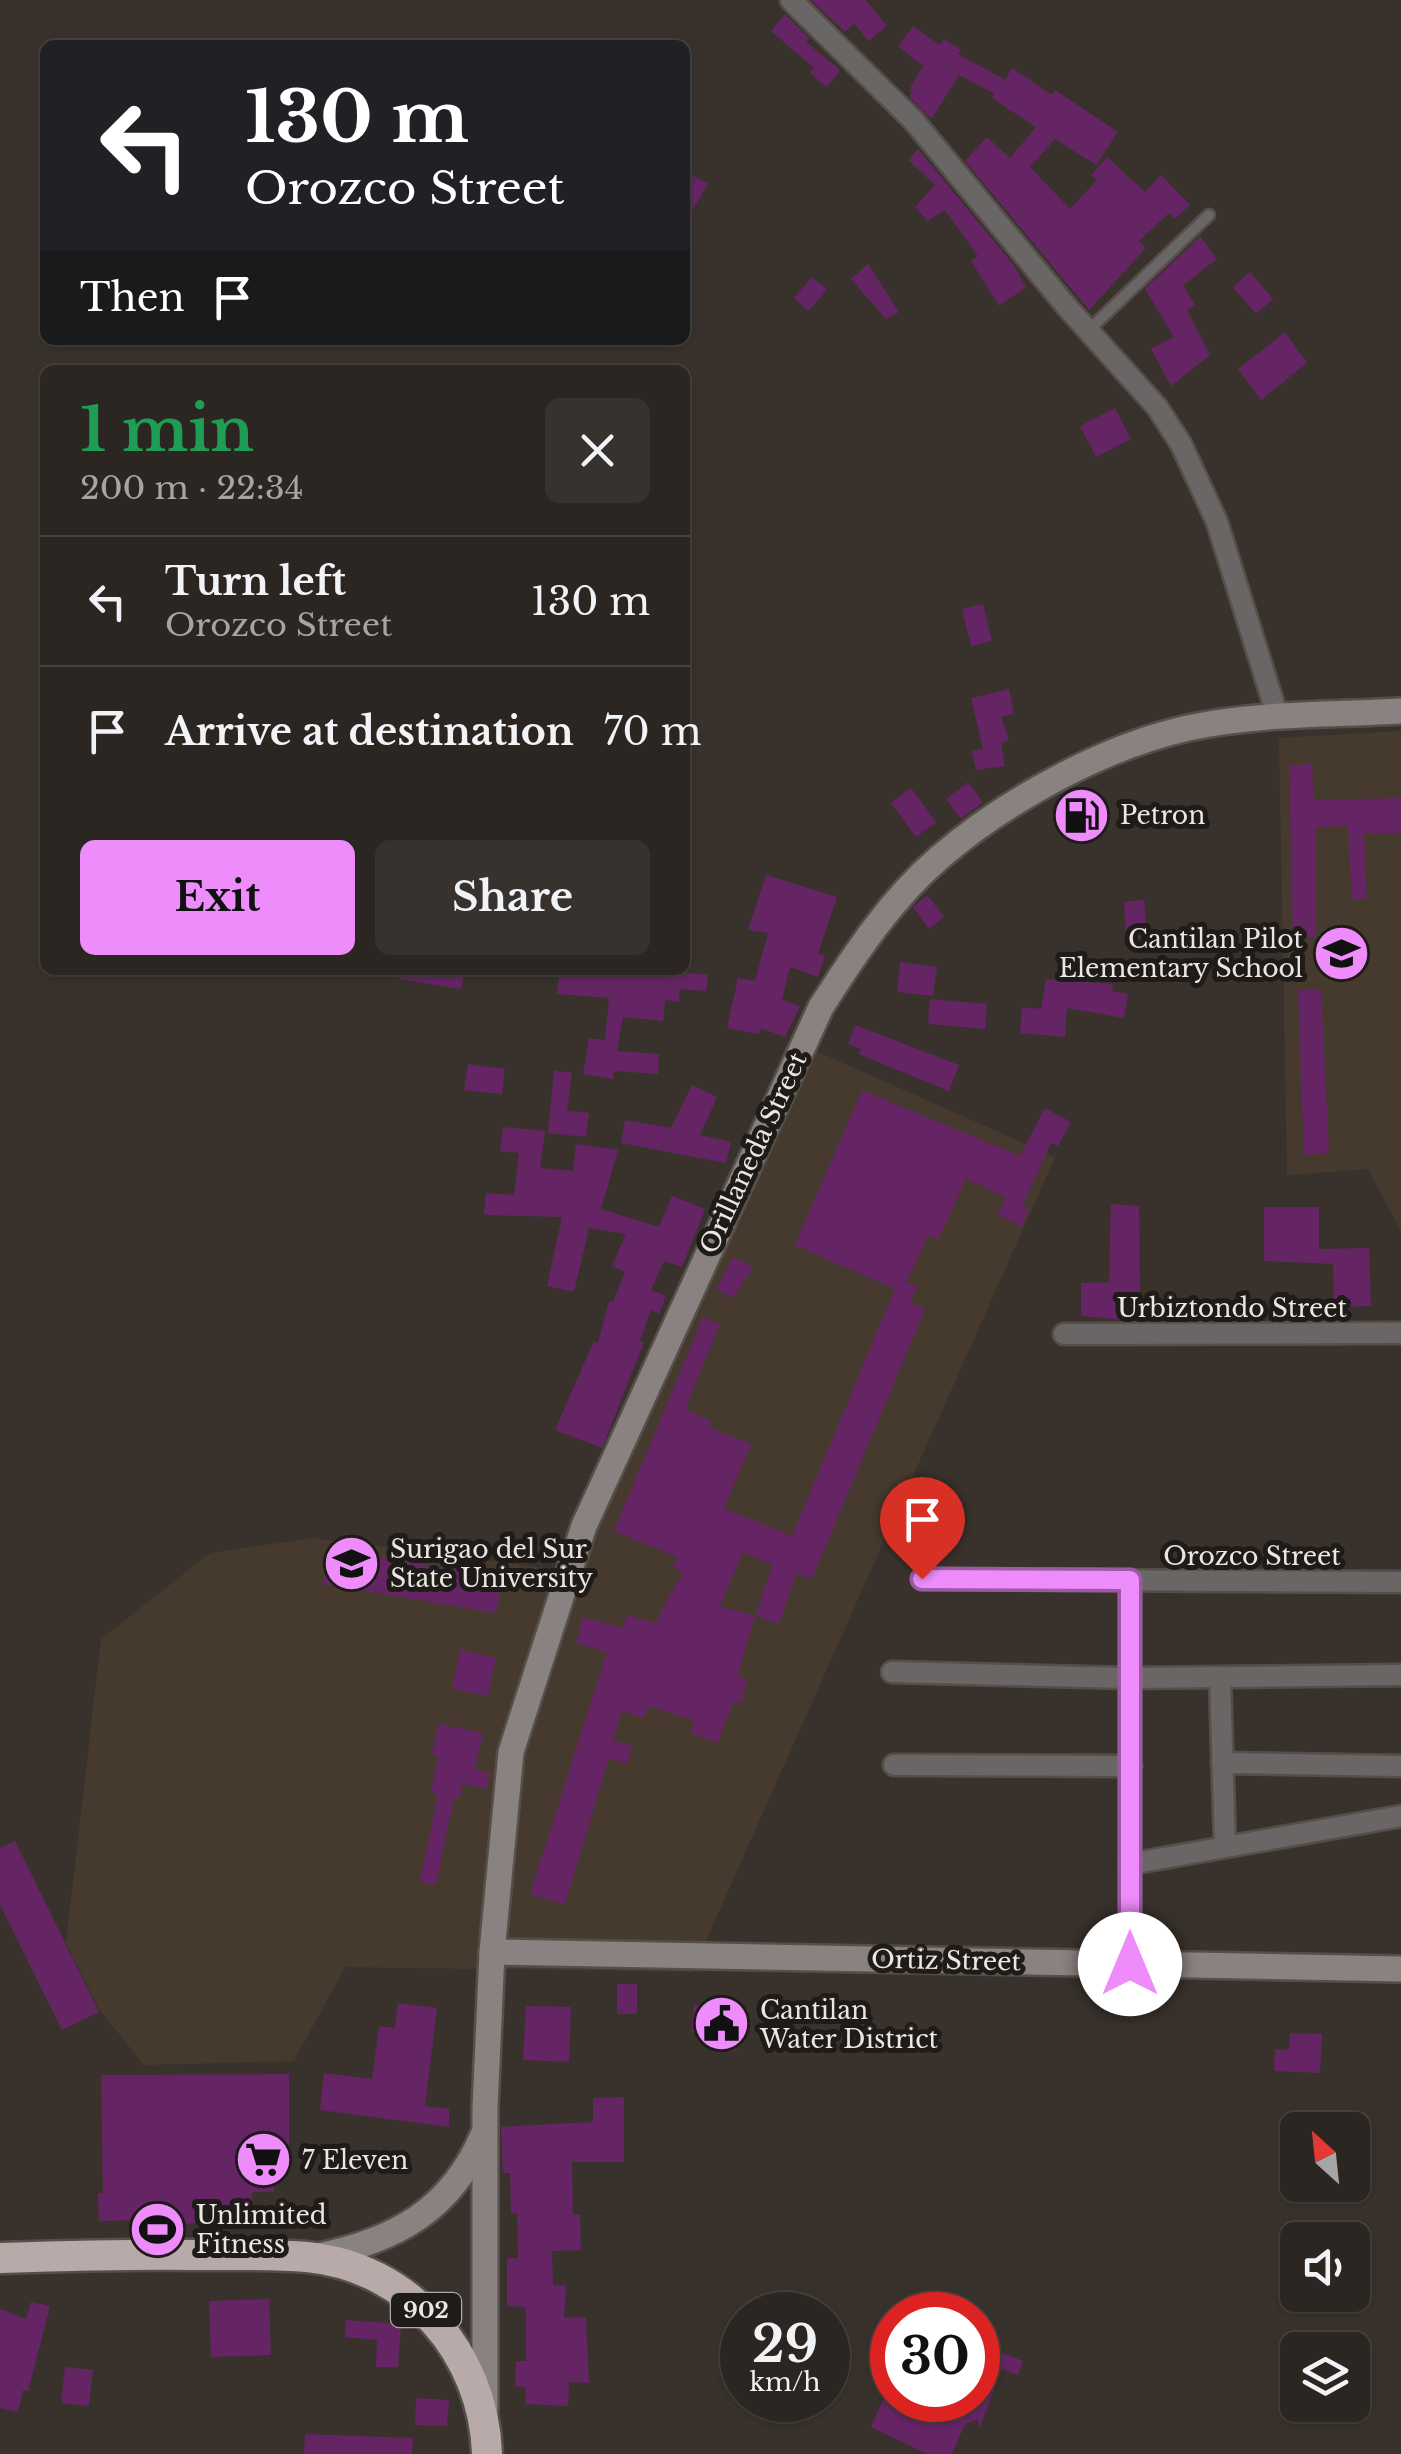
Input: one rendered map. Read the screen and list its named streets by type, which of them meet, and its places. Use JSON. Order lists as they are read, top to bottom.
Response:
{
  "streets": {
    "highway": ["902"],
    "street": [
      "Orillaneda Street",
      "Urbiztondo Street",
      "Orozco Street",
      "Ortiz Street"
    ]
  },
  "crossings": [
    ["Orillaneda Street", "Ortiz Street"],
    ["Orillaneda Street", "902"]
  ],
  "places": {
    "fuel station": ["Petron"],
    "school or university": ["Cantilan Pilot Elementary School", "Surigao del Sur State University"],
    "public building": ["Cantilan Water District"],
    "supermarket": ["7 Eleven"],
    "sports": ["Unlimited Fitness"]
  },
  "north": "top left",
  "page": {
    "turn": ["130 m", "Orozco Street"],
    "then": "Then",
    "heading": ["1 min", "200 m · 22:34"],
    "list": [
      {
        "name": "Turn left",
        "note": "Orozco Street",
        "value": "130 m"
      },
      {
        "name": "Arrive at destination",
        "value": "70 m"
      }
    ],
    "buttons": ["Exit", "Share"],
    "speed": "29 km/h",
    "limit": "30"
  }
}
